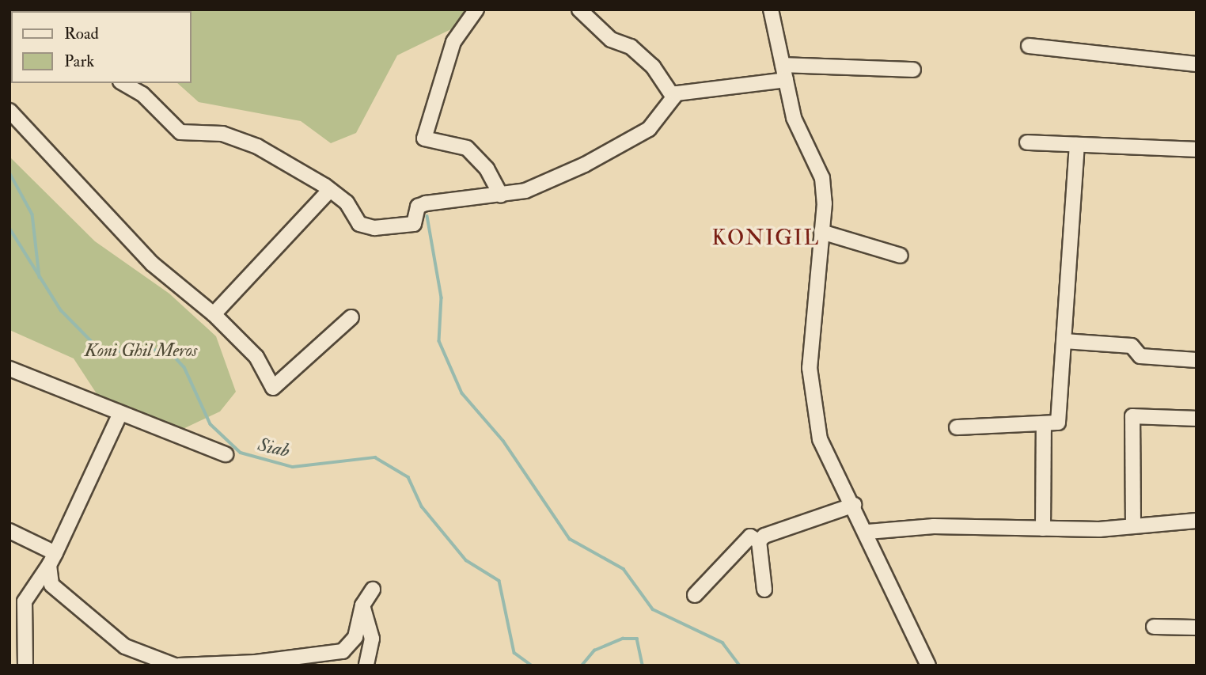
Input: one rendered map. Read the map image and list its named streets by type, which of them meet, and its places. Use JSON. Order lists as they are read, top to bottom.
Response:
{
  "districts": ["KONIGIL"],
  "water": ["Siab"],
  "parks": ["Koni Ghil Meros"],
  "legend": ["Road", "Park"]
}
